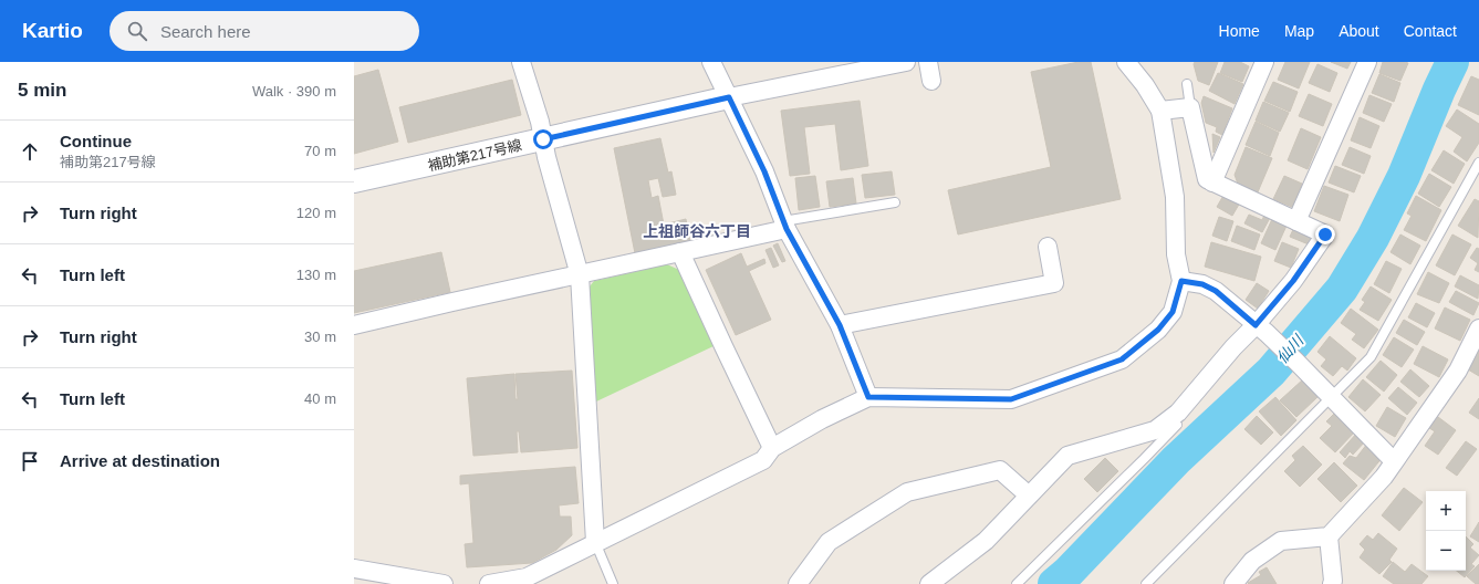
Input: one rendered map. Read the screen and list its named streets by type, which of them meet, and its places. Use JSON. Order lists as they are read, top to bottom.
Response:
{
  "streets": {
    "street": ["補助第217号線"]
  },
  "districts": ["上祖師谷六丁目"],
  "water": ["仙川"],
  "page": {
    "header": "Kartio",
    "search": "Search here",
    "nav": [
      "Home",
      "Map",
      "About",
      "Contact"
    ],
    "heading": ["5 min", "Walk · 390 m"],
    "list": [
      ["Continue", "補助第217号線", "70 m"],
      ["Turn right", "120 m"],
      ["Turn left", "130 m"],
      ["Turn right", "30 m"],
      ["Turn left", "40 m"],
      "Arrive at destination"
    ],
    "map_buttons": ["+", "−"]
  }
}
